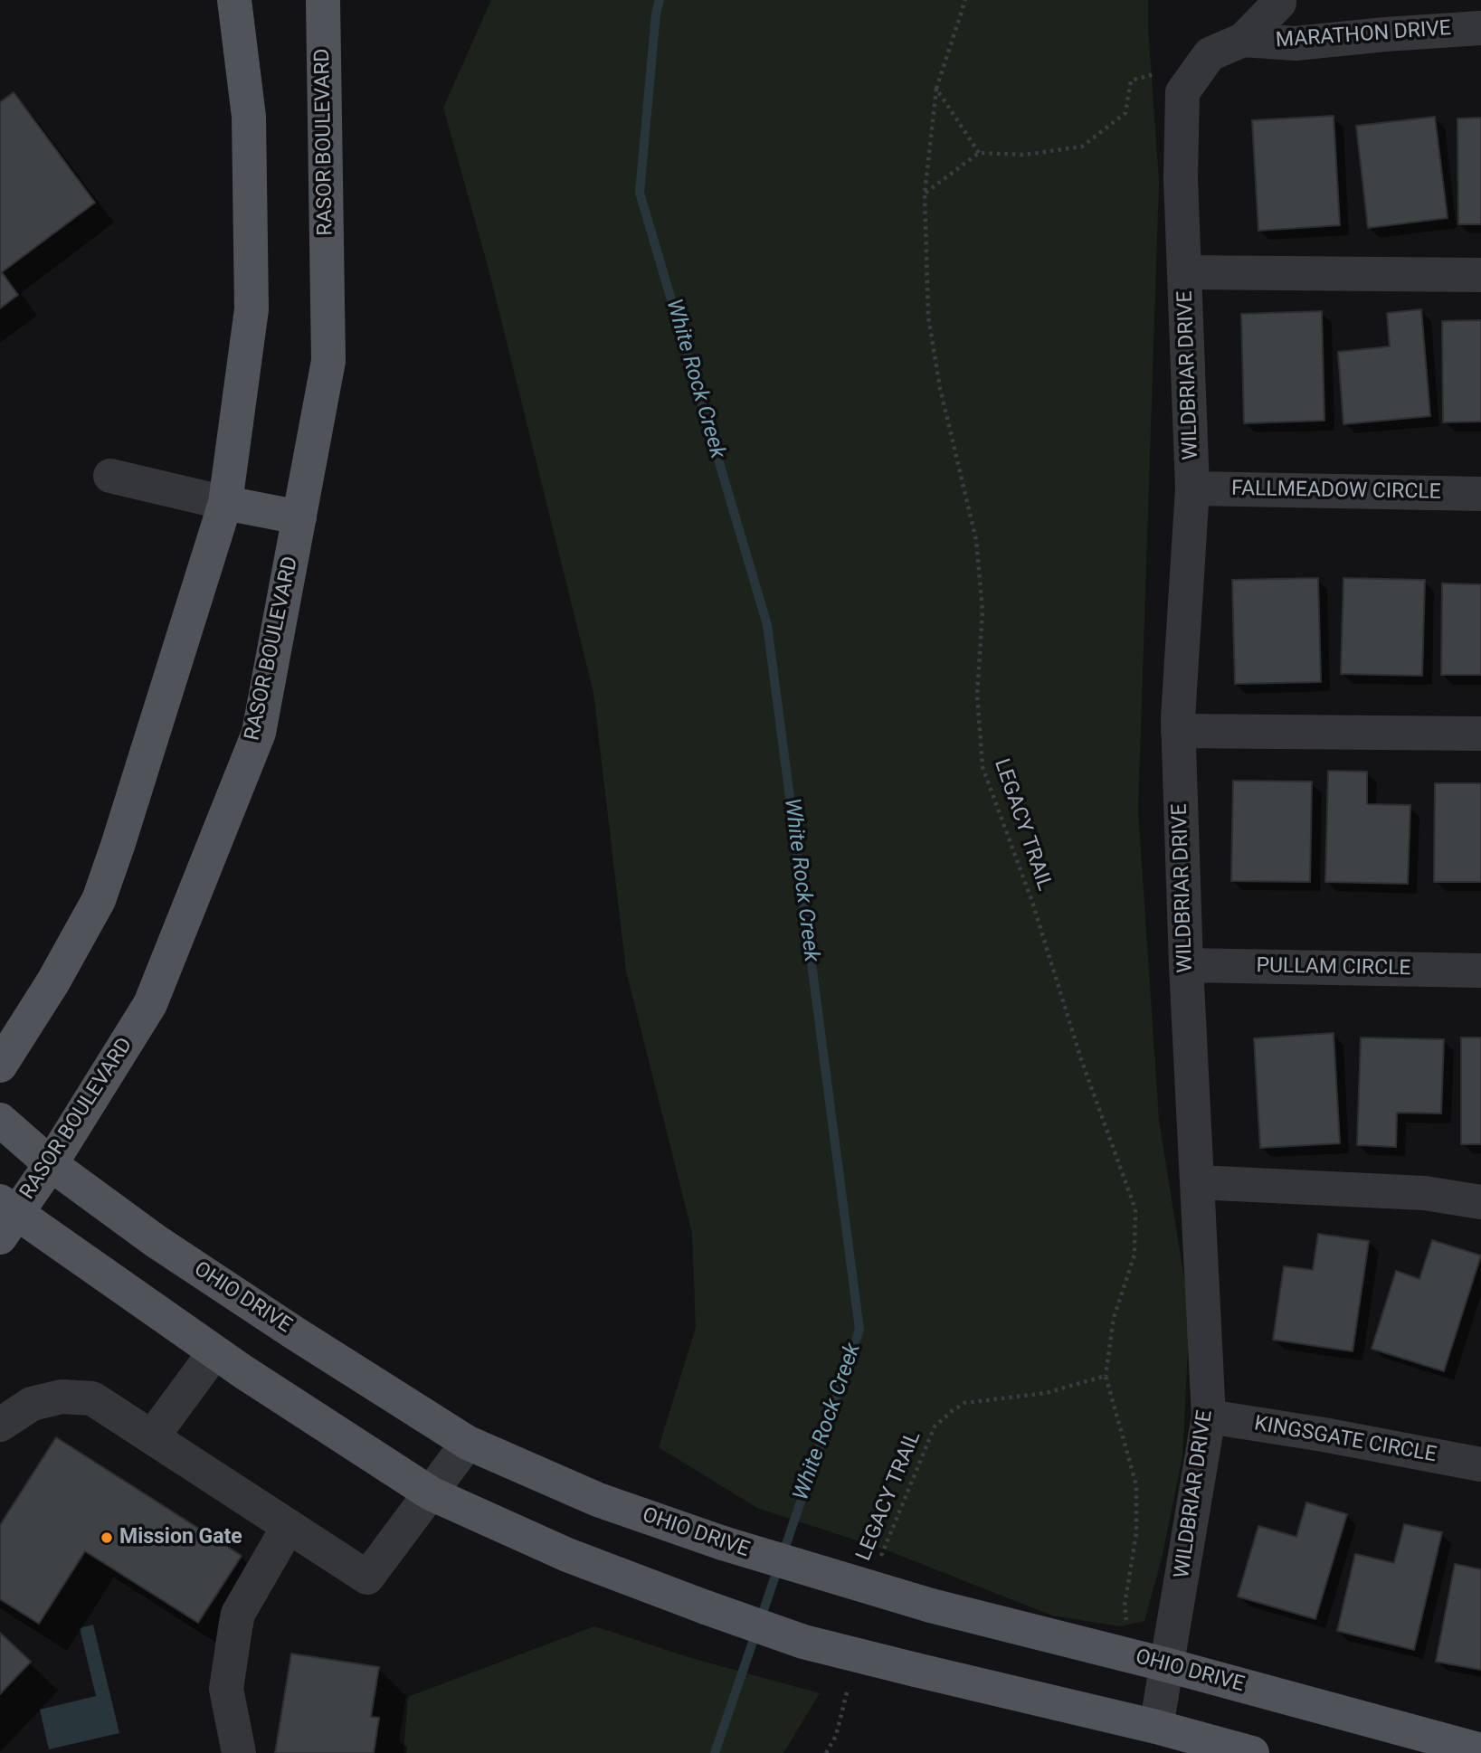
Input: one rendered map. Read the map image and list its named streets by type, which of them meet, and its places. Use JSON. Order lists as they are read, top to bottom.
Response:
{
  "streets": {
    "main road": ["RASOR BOULEVARD", "OHIO DRIVE"],
    "street": [
      "MARATHON DRIVE",
      "WILDBRIAR DRIVE",
      "FALLMEADOW CIRCLE",
      "PULLAM CIRCLE",
      "KINGSGATE CIRCLE"
    ],
    "path": ["LEGACY TRAIL"]
  },
  "crossings": [
    ["MARATHON DRIVE", "WILDBRIAR DRIVE"],
    ["RASOR BOULEVARD", "OHIO DRIVE"],
    ["WILDBRIAR DRIVE", "FALLMEADOW CIRCLE"],
    ["WILDBRIAR DRIVE", "PULLAM CIRCLE"],
    ["WILDBRIAR DRIVE", "OHIO DRIVE"],
    ["WILDBRIAR DRIVE", "KINGSGATE CIRCLE"]
  ],
  "water": ["White Rock Creek"],
  "places": ["Mission Gate"]
}
